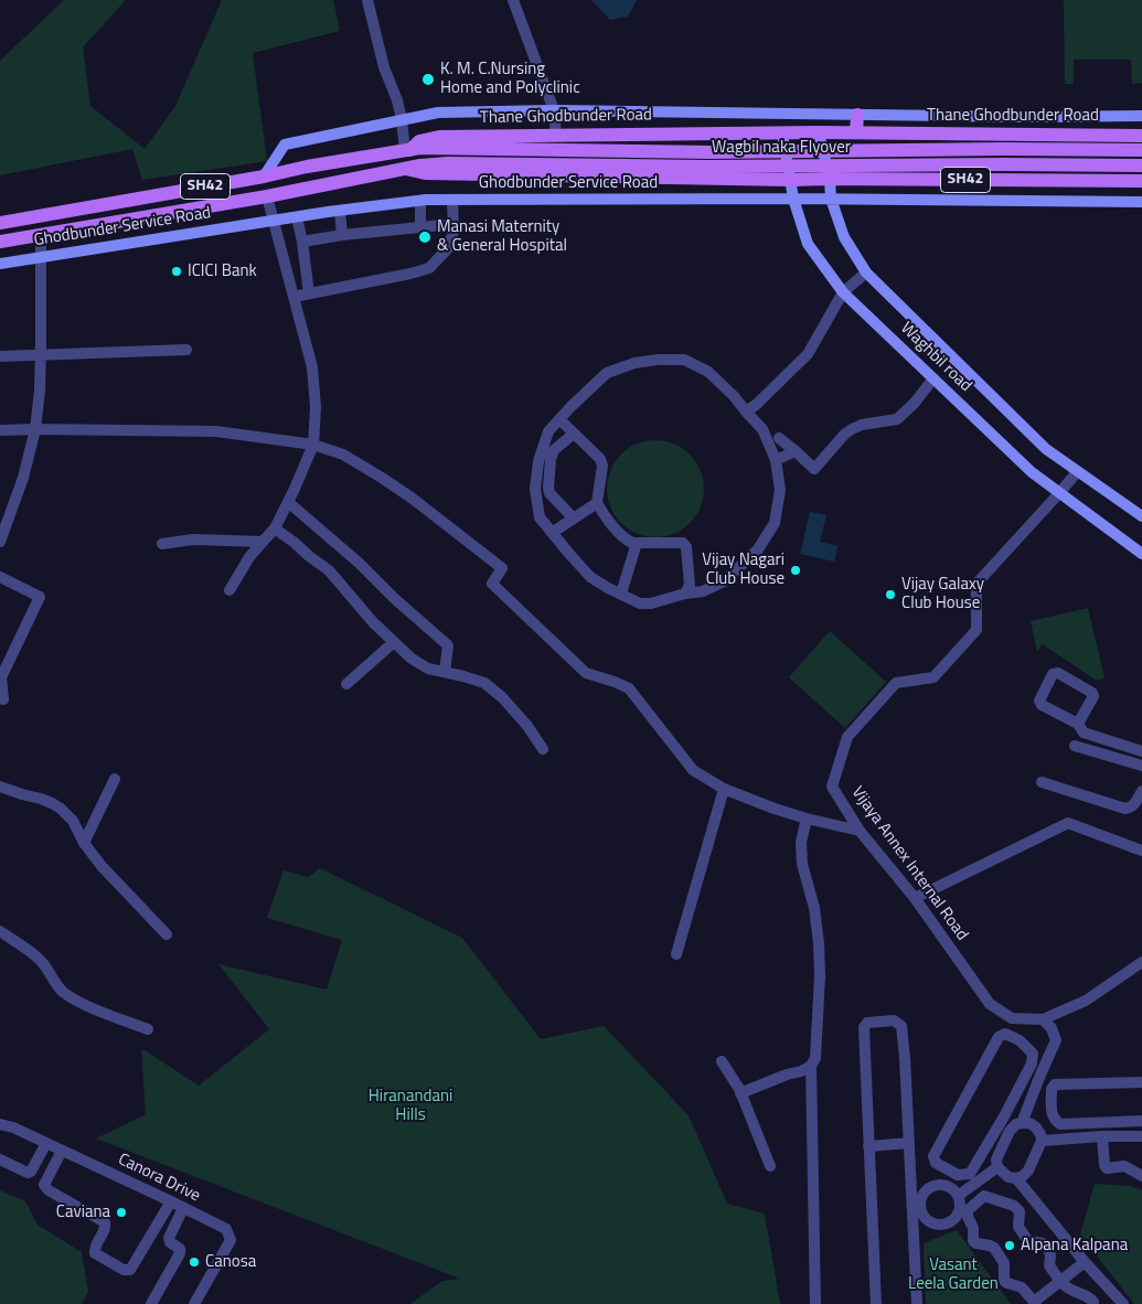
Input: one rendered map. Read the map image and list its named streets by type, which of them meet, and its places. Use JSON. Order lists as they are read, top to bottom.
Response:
{
  "streets": {
    "main road": ["Thane Ghodbunder Road", "Wagbil naka Flyover", "SH42"],
    "street": [
      "Ghodbunder Service Road",
      "Waghbil road",
      "Vijaya Annex Internal Road",
      "Canora Drive"
    ]
  },
  "crossings": [
    ["Thane Ghodbunder Road", "Wagbil naka Flyover"],
    ["Thane Ghodbunder Road", "Waghbil road"],
    ["Wagbil naka Flyover", "SH42"],
    ["SH42", "Waghbil road"],
    ["Ghodbunder Service Road", "Waghbil road"],
    ["Waghbil road", "Vijaya Annex Internal Road"]
  ],
  "parks": ["Hiranandani Hills", "Vasant Leela Garden"],
  "places": [
    "K. M. C.Nursing Home and Polyclinic",
    "Manasi Maternity & General Hospital",
    "ICICI Bank",
    "Vijay Nagari Club House",
    "Vijay Galaxy Club House",
    "Caviana",
    "Alpana Kalpana",
    "Canosa"
  ]
}
